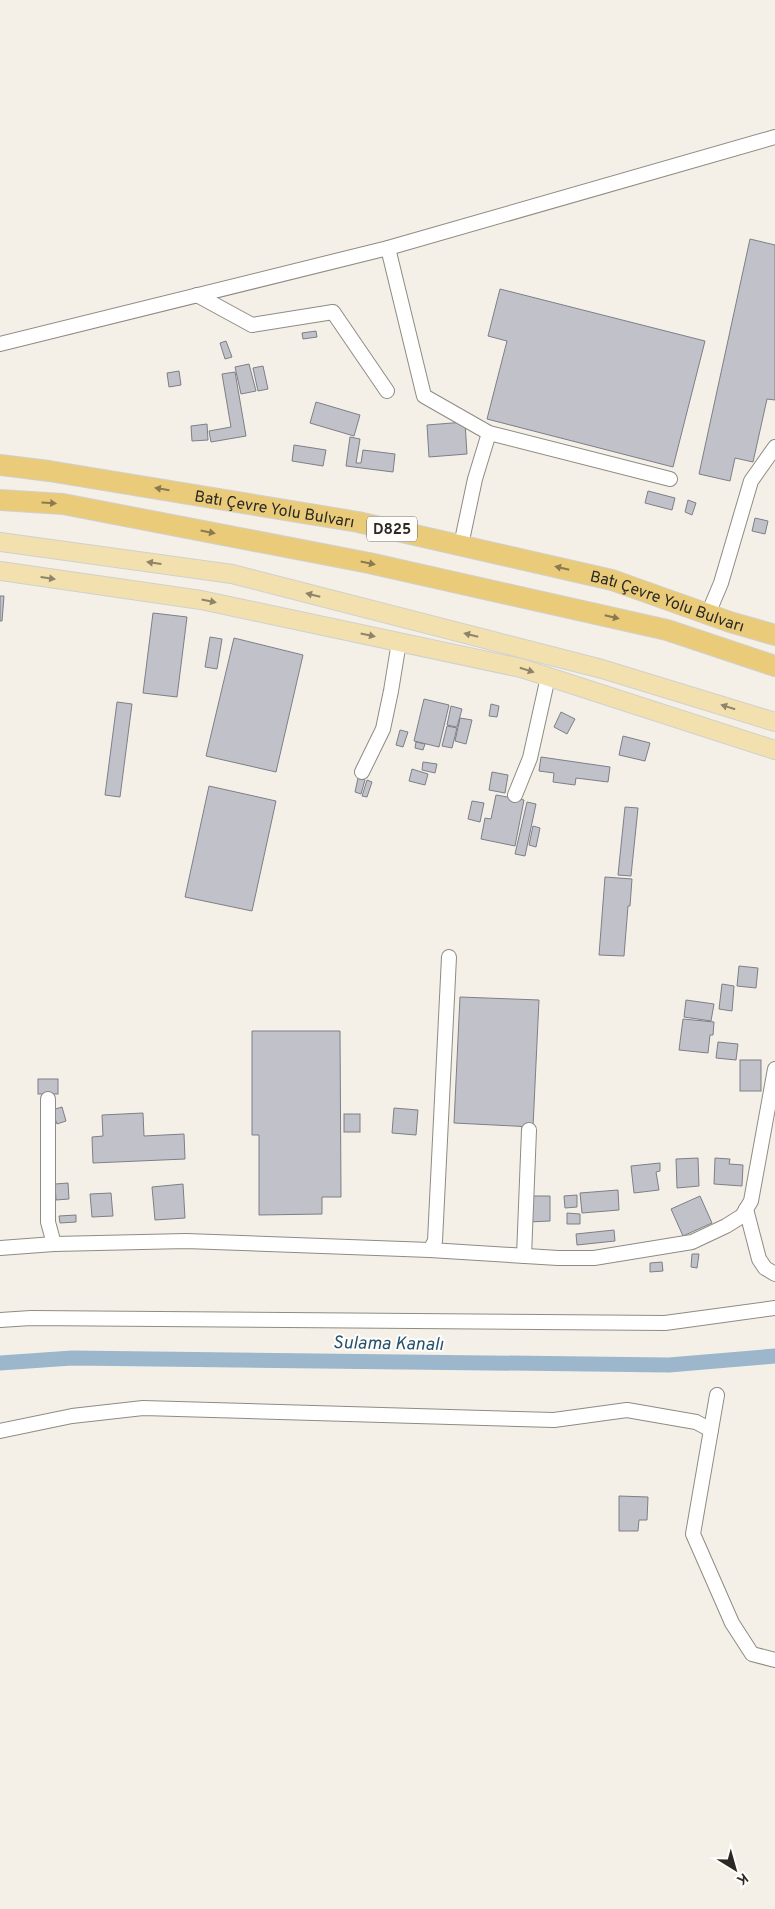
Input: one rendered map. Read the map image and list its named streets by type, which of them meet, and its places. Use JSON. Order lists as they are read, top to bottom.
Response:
{
  "streets": {
    "highway": ["Batı Çevre Yolu Bulvarı", "D825"]
  },
  "water": ["Sulama Kanalı"],
  "north": "bottom right"
}
